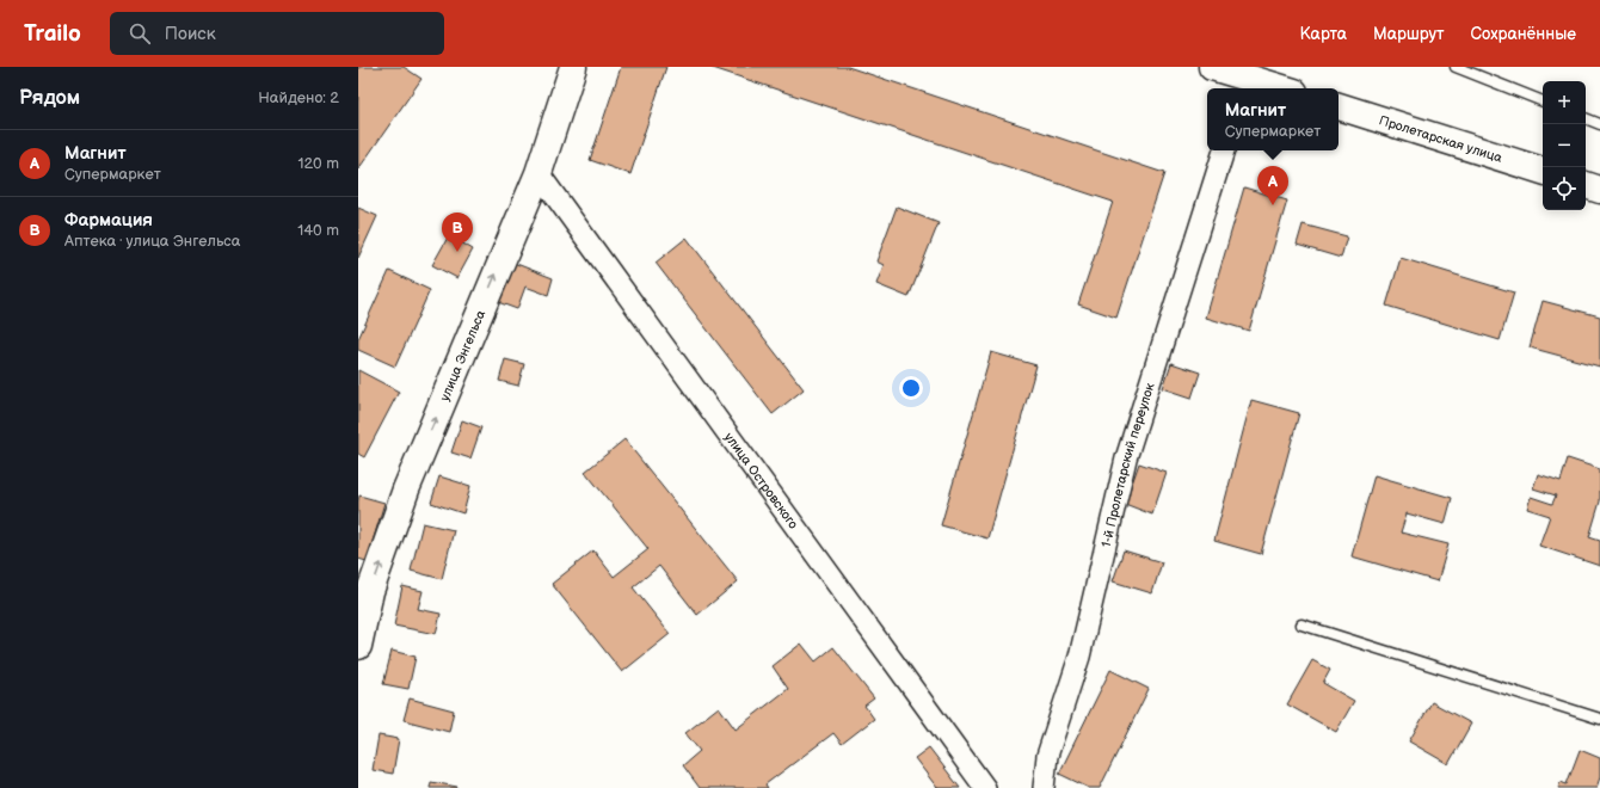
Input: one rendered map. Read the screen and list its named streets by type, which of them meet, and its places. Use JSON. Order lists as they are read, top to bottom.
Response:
{
  "streets": {
    "street": [
      "Пролетарская улица",
      "улица Энгельса",
      "1-й Пролетарский переулок",
      "улица Островского"
    ]
  },
  "crossings": [
    ["улица Энгельса", "улица Островского"]
  ],
  "one_way": ["улица Энгельса"],
  "page": {
    "header": "Trailo",
    "search": "Поиск",
    "nav": ["Карта", "Маршрут", "Сохранённые"],
    "heading": ["Рядом", "Найдено: 2"],
    "map_buttons": ["+", "−"],
    "popup": ["Магнит", "Супермаркет"],
    "list": [
      {
        "mark": "A",
        "name": "Магнит",
        "note": "Супермаркет",
        "value": "120 m"
      },
      {
        "mark": "B",
        "name": "Фармация",
        "note": "Аптека · улица Энгельса",
        "value": "140 m"
      }
    ],
    "pins": ["A", "B"]
  }
}
